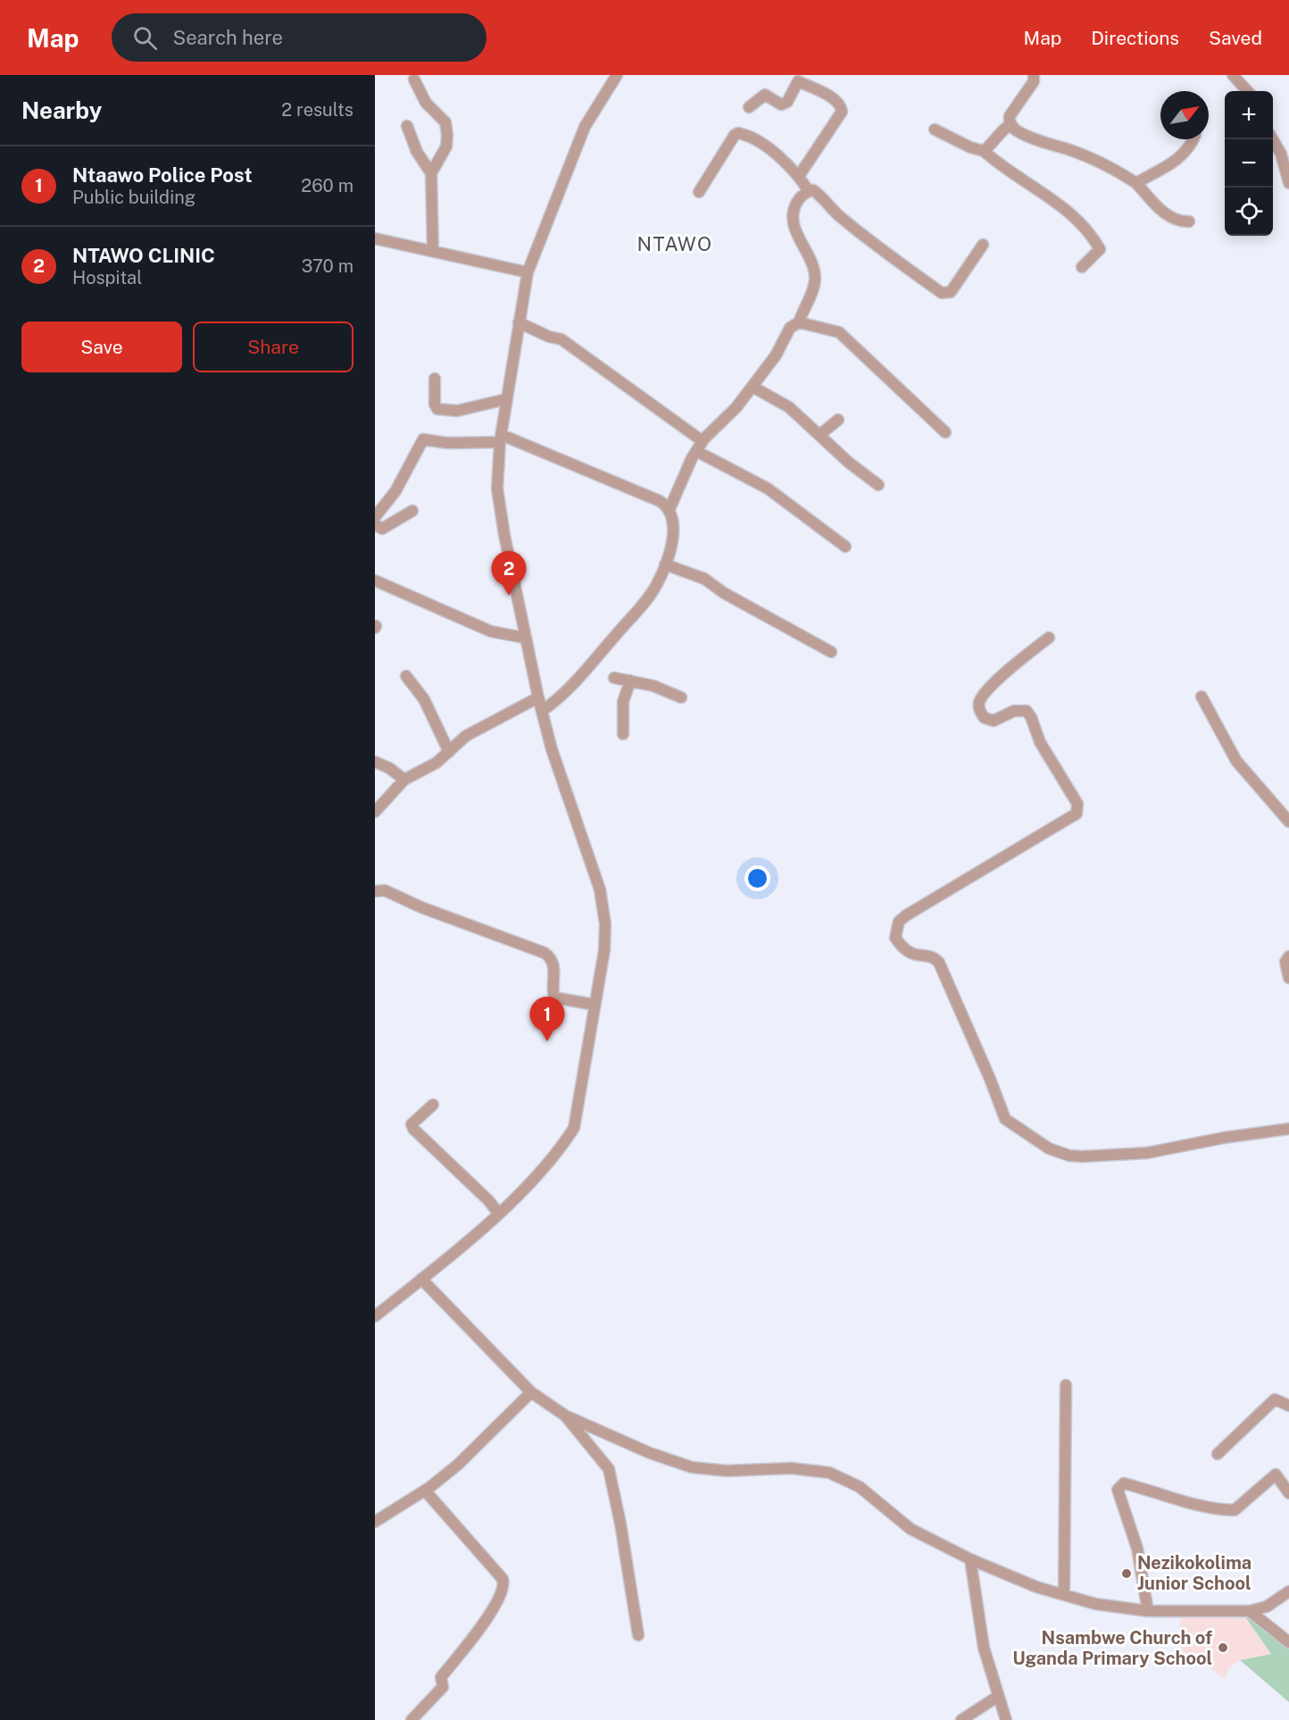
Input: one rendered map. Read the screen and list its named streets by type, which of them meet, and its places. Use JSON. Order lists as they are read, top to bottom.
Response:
{
  "districts": ["NTAWO"],
  "places": ["Nezikokolima Junior School", "Nsambwe Church of Uganda Primary School"],
  "north": "top right",
  "page": {
    "header": "Map",
    "search": "Search here",
    "nav": ["Map", "Directions", "Saved"],
    "heading": ["Nearby", "2 results"],
    "map_buttons": ["+", "−"],
    "list": [
      {
        "mark": "1",
        "name": "Ntaawo Police Post",
        "note": "Public building",
        "value": "260 m"
      },
      {
        "mark": "2",
        "name": "NTAWO CLINIC",
        "note": "Hospital",
        "value": "370 m"
      }
    ],
    "buttons": ["Save", "Share"],
    "pins": ["2", "1"]
  }
}
